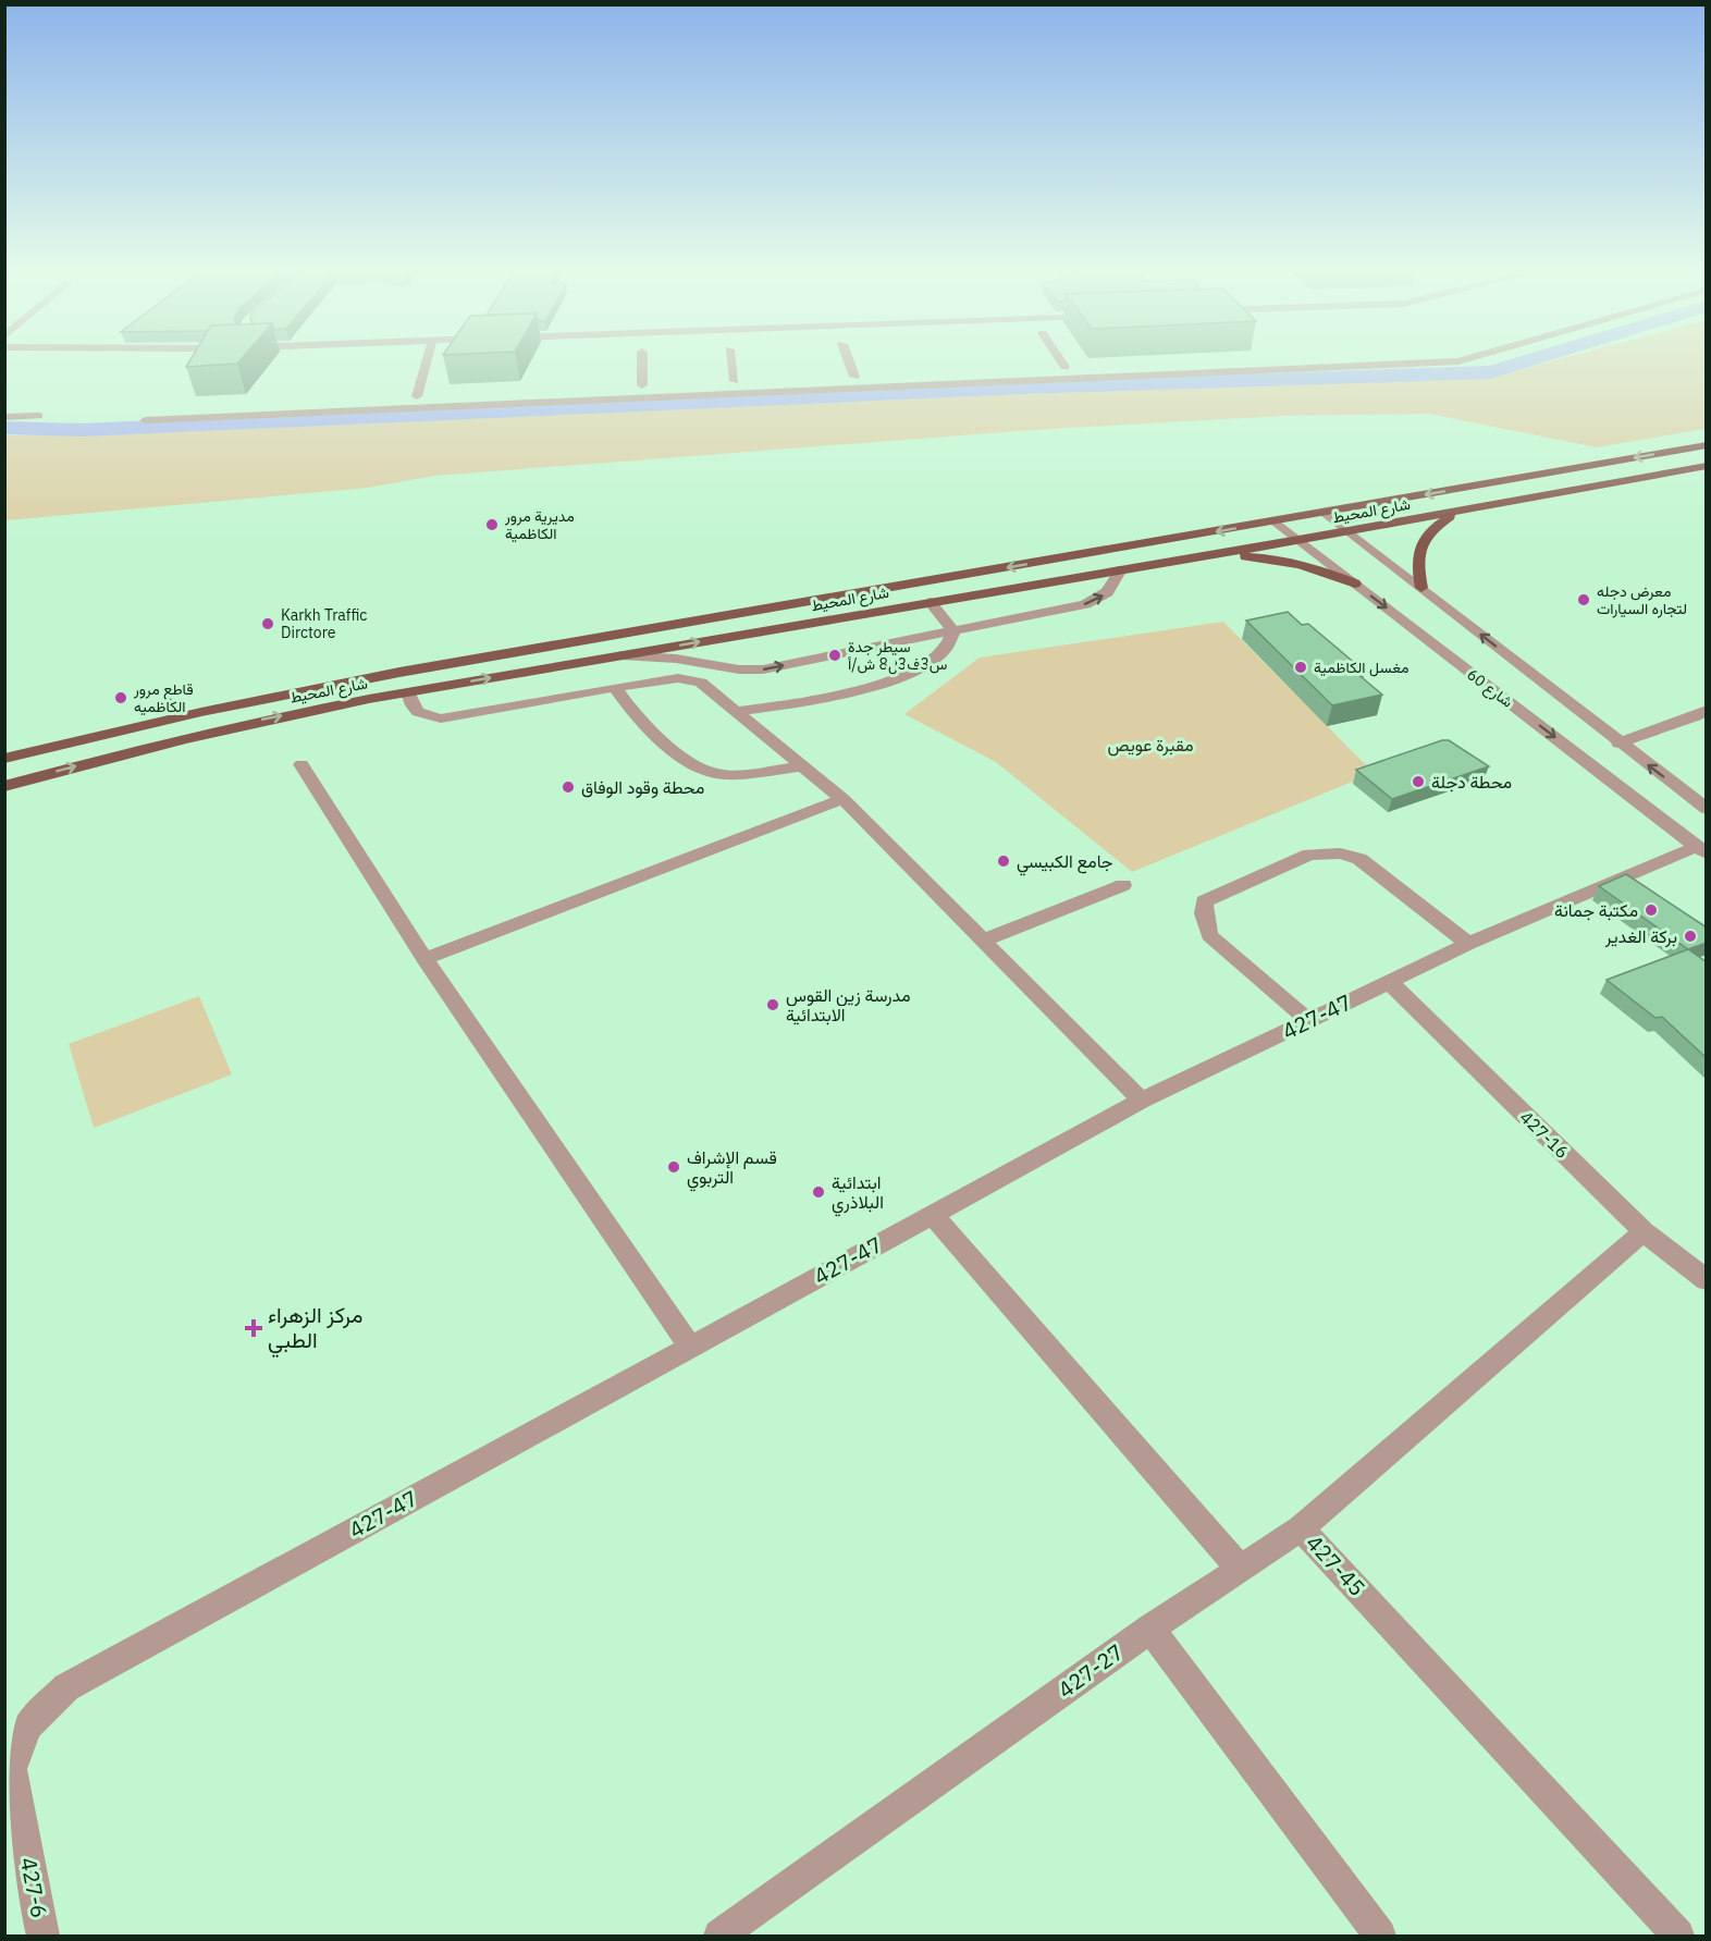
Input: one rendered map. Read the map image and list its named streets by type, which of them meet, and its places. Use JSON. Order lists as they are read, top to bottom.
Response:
{
  "streets": {
    "main road": ["شارع المحيط"],
    "street": [
      "شارع 60",
      "427-47",
      "427-16",
      "427-45",
      "427-27",
      "427-6"
    ]
  },
  "crossings": [
    ["شارع المحيط", "شارع 60"],
    ["شارع 60", "427-47"],
    ["427-47", "427-16"],
    ["427-47", "427-6"],
    ["427-16", "427-45"],
    ["427-45", "427-27"]
  ],
  "parks": ["مقبرة عويص"],
  "places": {
    "other": [
      "مديرية مرور الكاظمية",
      "معرض دجله لتجاره السيارات",
      "Karkh Traffic Dirctore",
      "سيطر جدة س3ف3ل8 ش/أ",
      "مغسل الكاظمية",
      "قاطع مرور الكاظميه",
      "محطة دجلة",
      "محطة وقود الوفاق",
      "جامع الكبيسي",
      "مكتبة جمانة",
      "بركة الغدير",
      "مدرسة زين القوس الابتدائية",
      "قسم الإشراف التربوي",
      "ابتدائية البلاذري"
    ],
    "health": ["مركز الزهراء الطبي"]
  }
}
